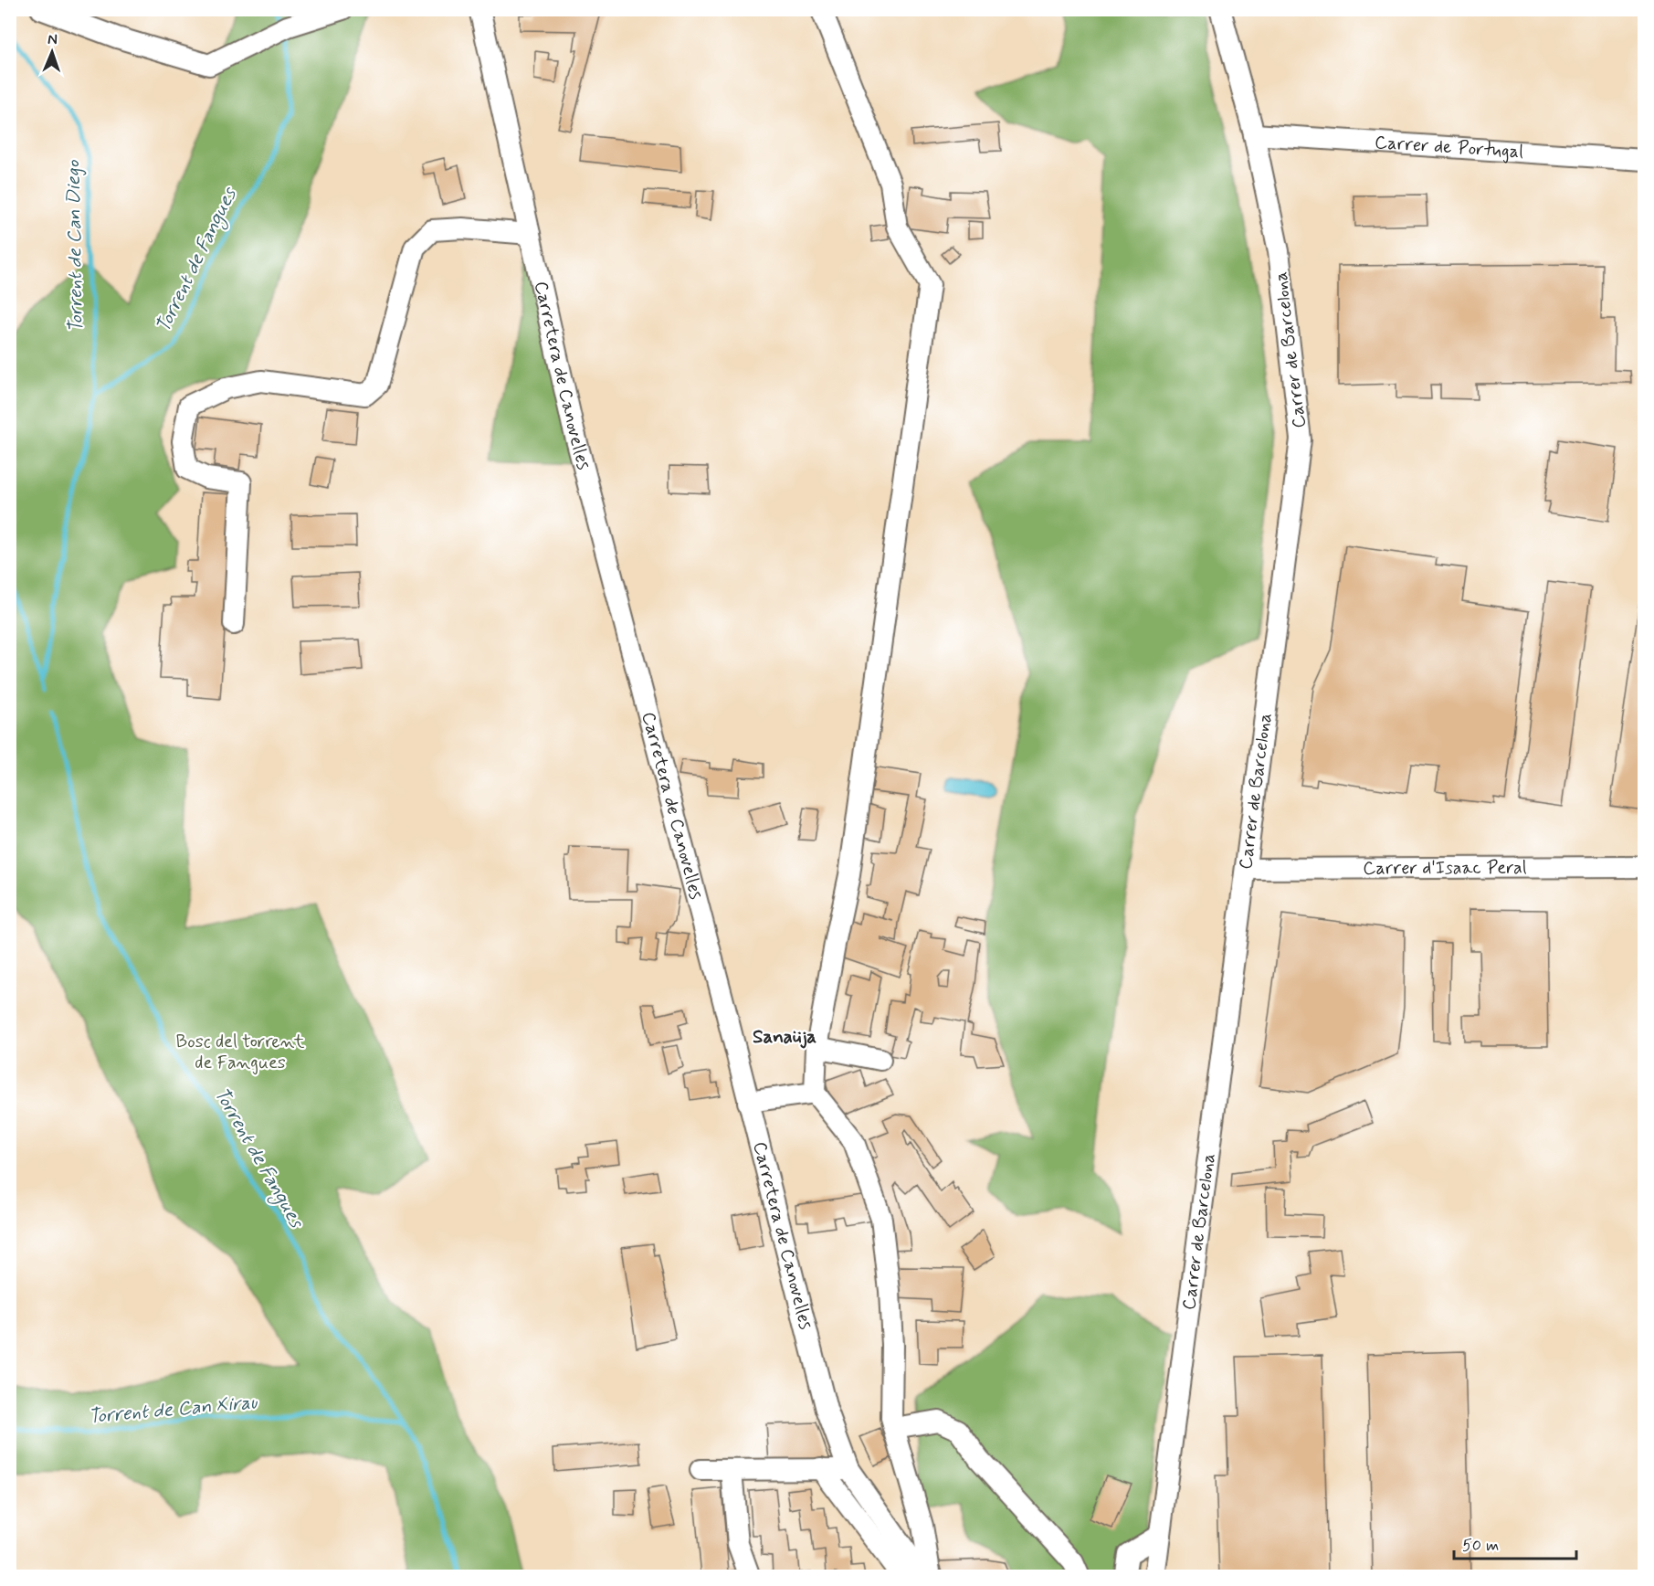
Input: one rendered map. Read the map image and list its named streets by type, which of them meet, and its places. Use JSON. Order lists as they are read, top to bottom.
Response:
{
  "streets": {
    "street": [
      "Carrer de Portugal",
      "Carrer de Barcelona",
      "Carretera de Canovelles",
      "Carrer d'Isaac Peral"
    ]
  },
  "crossings": [
    ["Carrer de Portugal", "Carrer de Barcelona"],
    ["Carrer de Barcelona", "Carrer d'Isaac Peral"]
  ],
  "districts": ["Sanaüja"],
  "water": ["Torrent de Can Diego", "Torrent de Fangues", "Torrent de Can Xirau"],
  "parks": ["Bosc del torrent de Fangues"],
  "scale_bar": "50 m",
  "north": "top"
}
